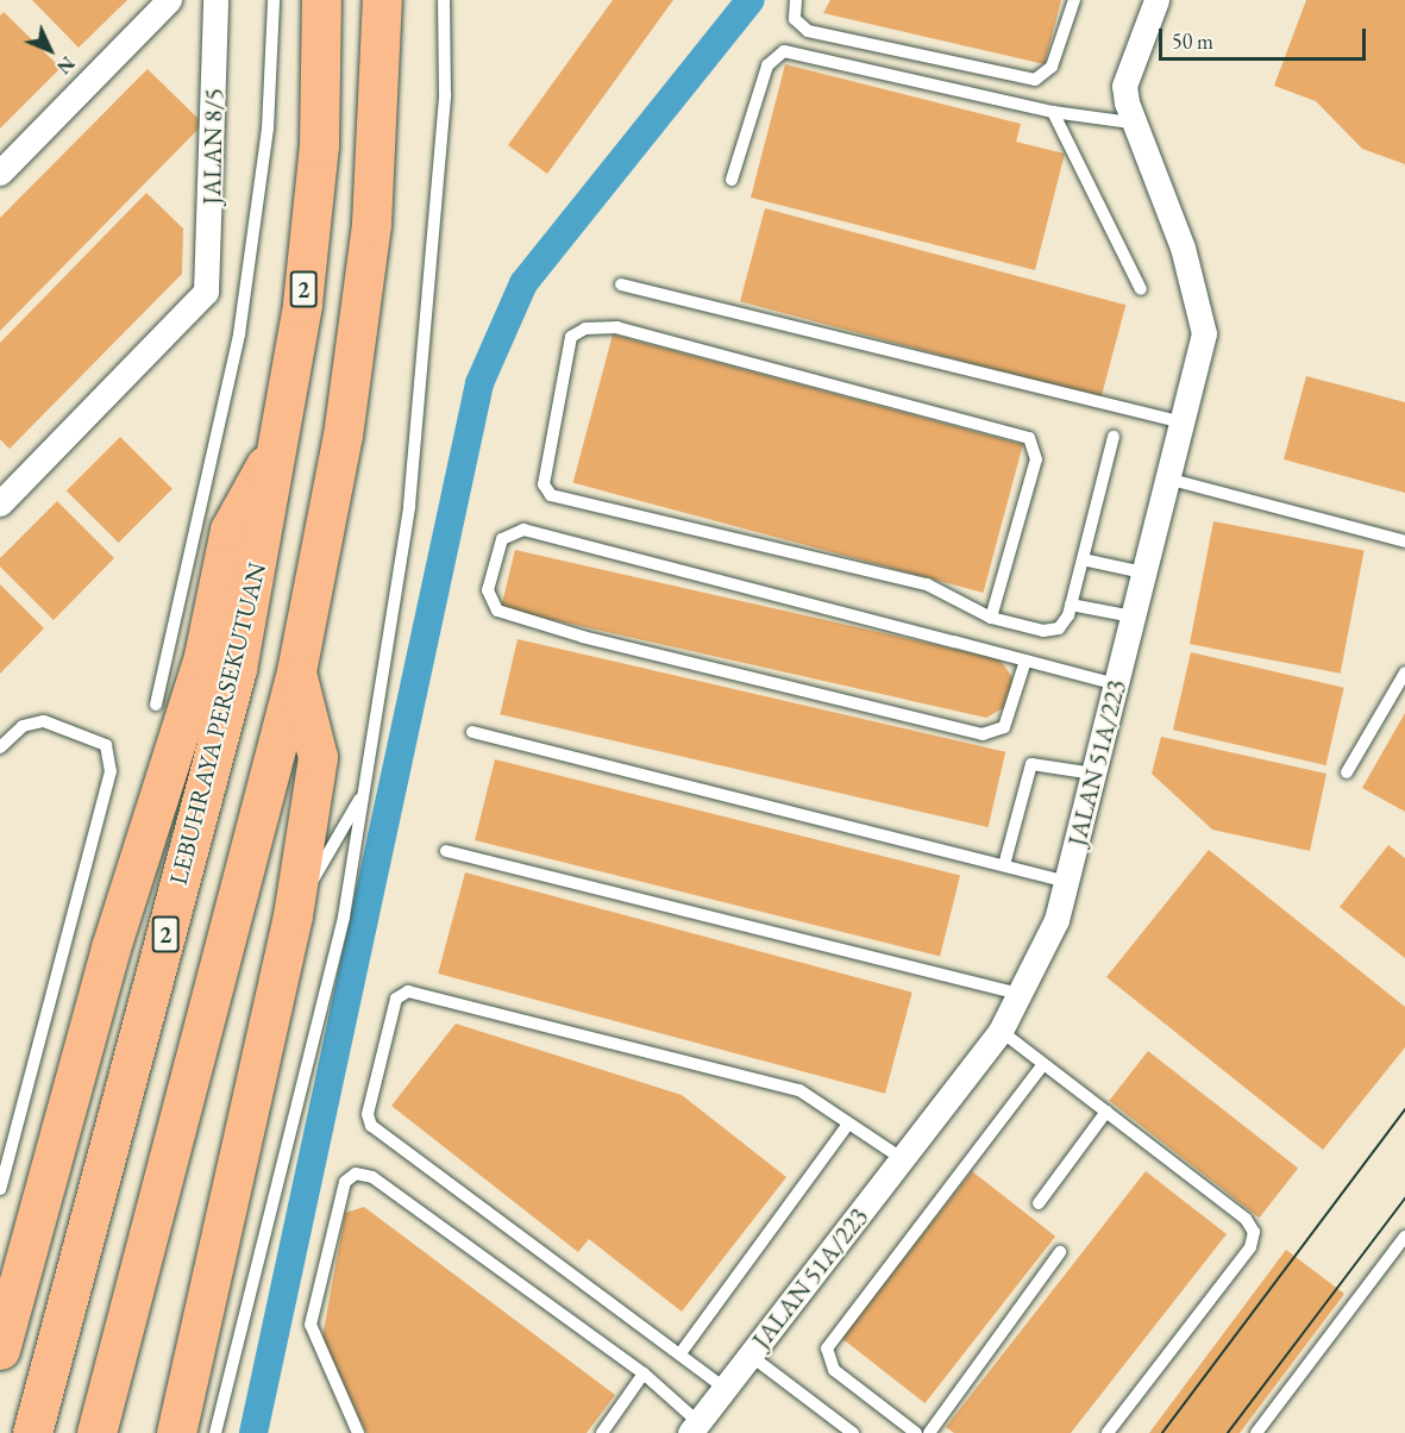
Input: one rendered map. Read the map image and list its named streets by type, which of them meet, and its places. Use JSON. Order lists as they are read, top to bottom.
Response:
{
  "streets": {
    "highway": ["2", "LEBUHRAYA PERSEKUTUAN"],
    "street": ["JALAN 8/5", "JALAN 51A/223"]
  },
  "scale_bar": "50 m",
  "north": "bottom right"
}
